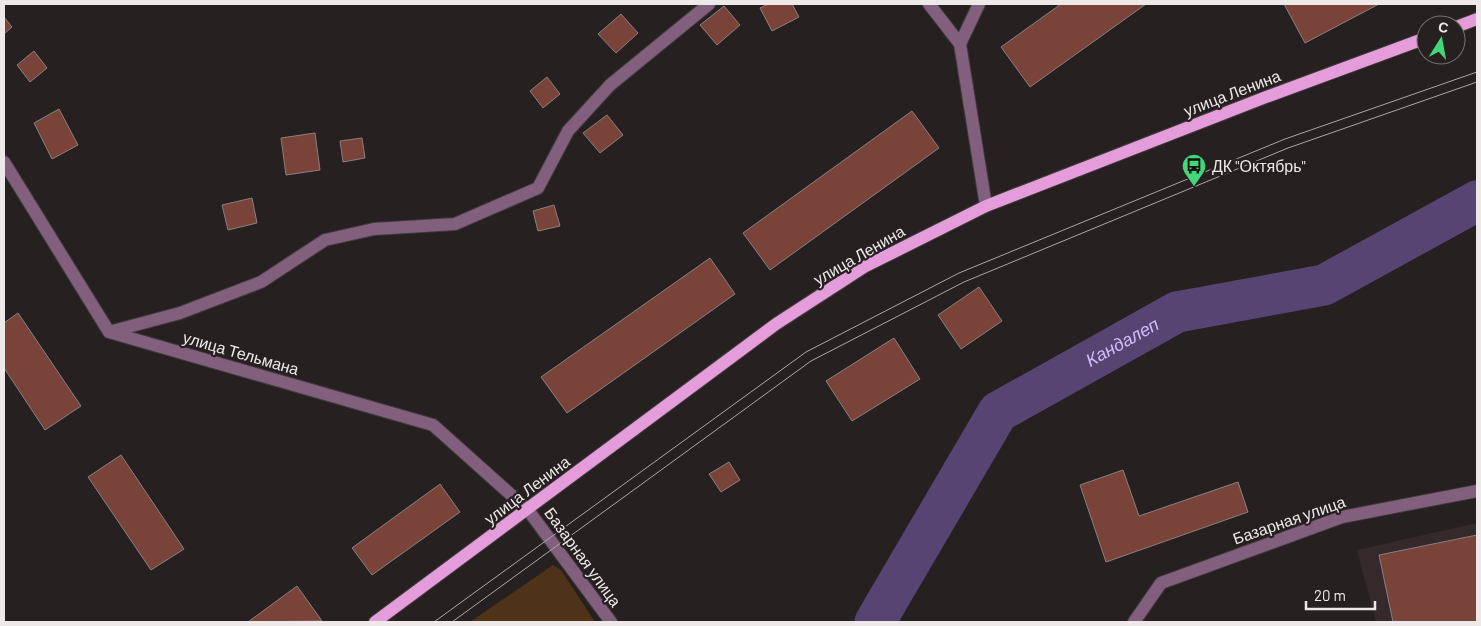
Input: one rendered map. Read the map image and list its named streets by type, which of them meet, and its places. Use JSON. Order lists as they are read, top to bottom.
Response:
{
  "streets": {
    "main road": ["улица Ленина"],
    "street": ["улица Тельмана", "Базарная улица"]
  },
  "crossings": [
    ["улица Ленина", "улица Тельмана"],
    ["улица Ленина", "Базарная улица"],
    ["улица Тельмана", "Базарная улица"]
  ],
  "water": ["Кандалеп"],
  "places": {
    "bus stop": ["ДК \"Октябрь\""]
  },
  "scale_bar": "20 m",
  "north": "top"
}
